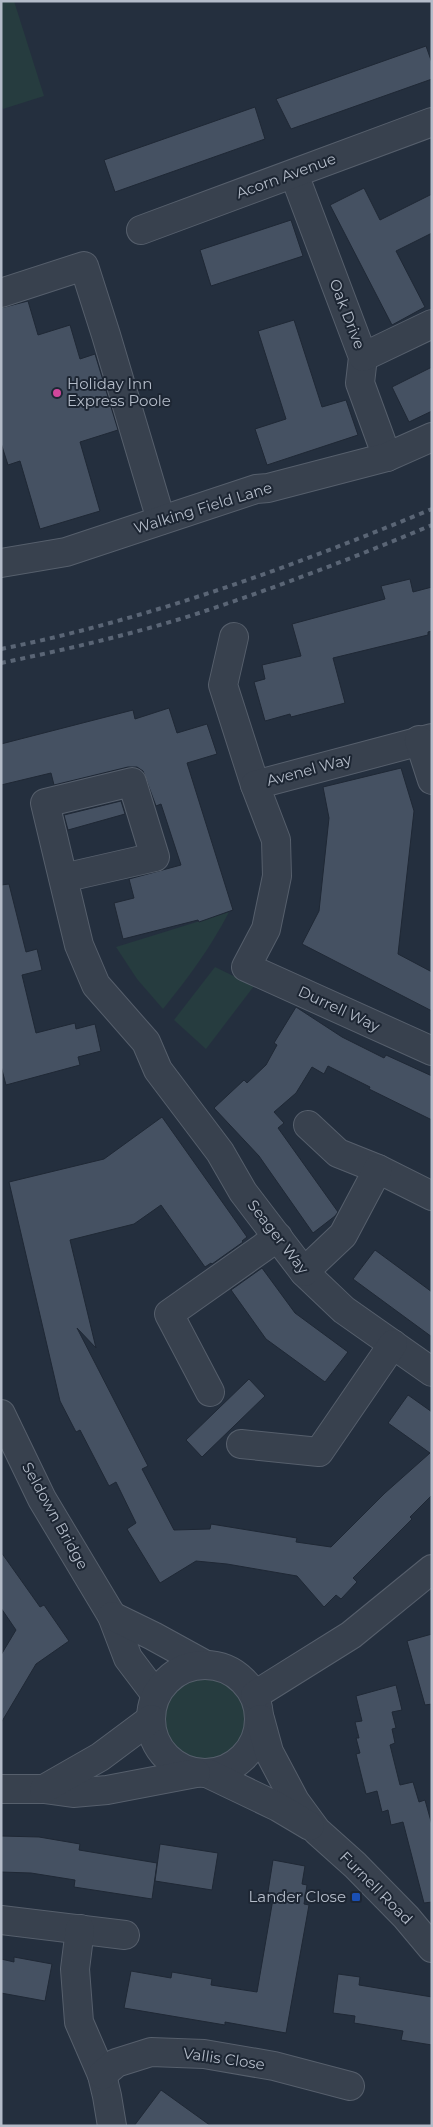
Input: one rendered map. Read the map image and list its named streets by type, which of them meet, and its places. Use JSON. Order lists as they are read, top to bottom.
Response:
{
  "streets": {
    "street": [
      "Acorn Avenue",
      "Oak Drive",
      "Walking Field Lane",
      "Avenel Way",
      "Durrell Way",
      "Seager Way",
      "Seldown Bridge",
      "Furnell Road",
      "Vallis Close"
    ]
  },
  "crossings": [
    ["Acorn Avenue", "Oak Drive"],
    ["Oak Drive", "Walking Field Lane"],
    ["Avenel Way", "Durrell Way"],
    ["Seldown Bridge", "Furnell Road"]
  ],
  "places": {
    "other": ["Holiday Inn Express Poole"],
    "transit": ["Lander Close"]
  }
}
